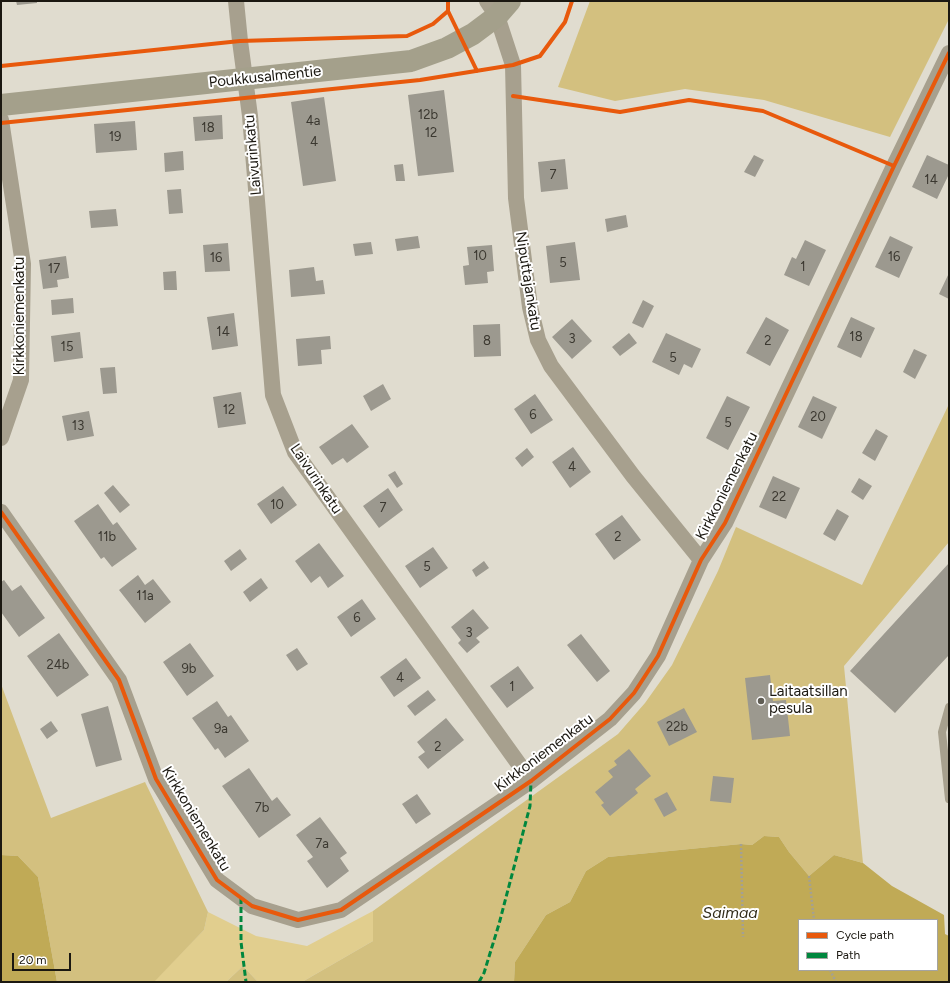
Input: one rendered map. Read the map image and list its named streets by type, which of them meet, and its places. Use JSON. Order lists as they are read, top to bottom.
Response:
{
  "streets": {
    "street": [
      "Poukkusalmentie",
      "Laivurinkatu",
      "Niputtajankatu",
      "Kirkkoniemenkatu"
    ]
  },
  "crossings": [
    ["Poukkusalmentie", "Laivurinkatu"],
    ["Poukkusalmentie", "Niputtajankatu"],
    ["Laivurinkatu", "Kirkkoniemenkatu"],
    ["Niputtajankatu", "Kirkkoniemenkatu"]
  ],
  "water": ["Saimaa"],
  "places": ["Laitaatsillan pesula"],
  "house_numbers": [
    "12b",
    "4a",
    "18",
    "12",
    "19",
    "4",
    "7",
    "14",
    "10",
    "16",
    "16",
    "5",
    "1",
    "17",
    "14",
    "18",
    "3",
    "8",
    "2",
    "15",
    "5",
    "12",
    "6",
    "20",
    "5",
    "13",
    "4",
    "22",
    "10",
    "7",
    "11b",
    "2",
    "5",
    "11a",
    "6",
    "3",
    "24b",
    "9b",
    "4",
    "1",
    "22b",
    "9a",
    "2",
    "7b",
    "7a"
  ],
  "legend": ["Cycle path", "Path"],
  "scale_bar": "20 m"
}
